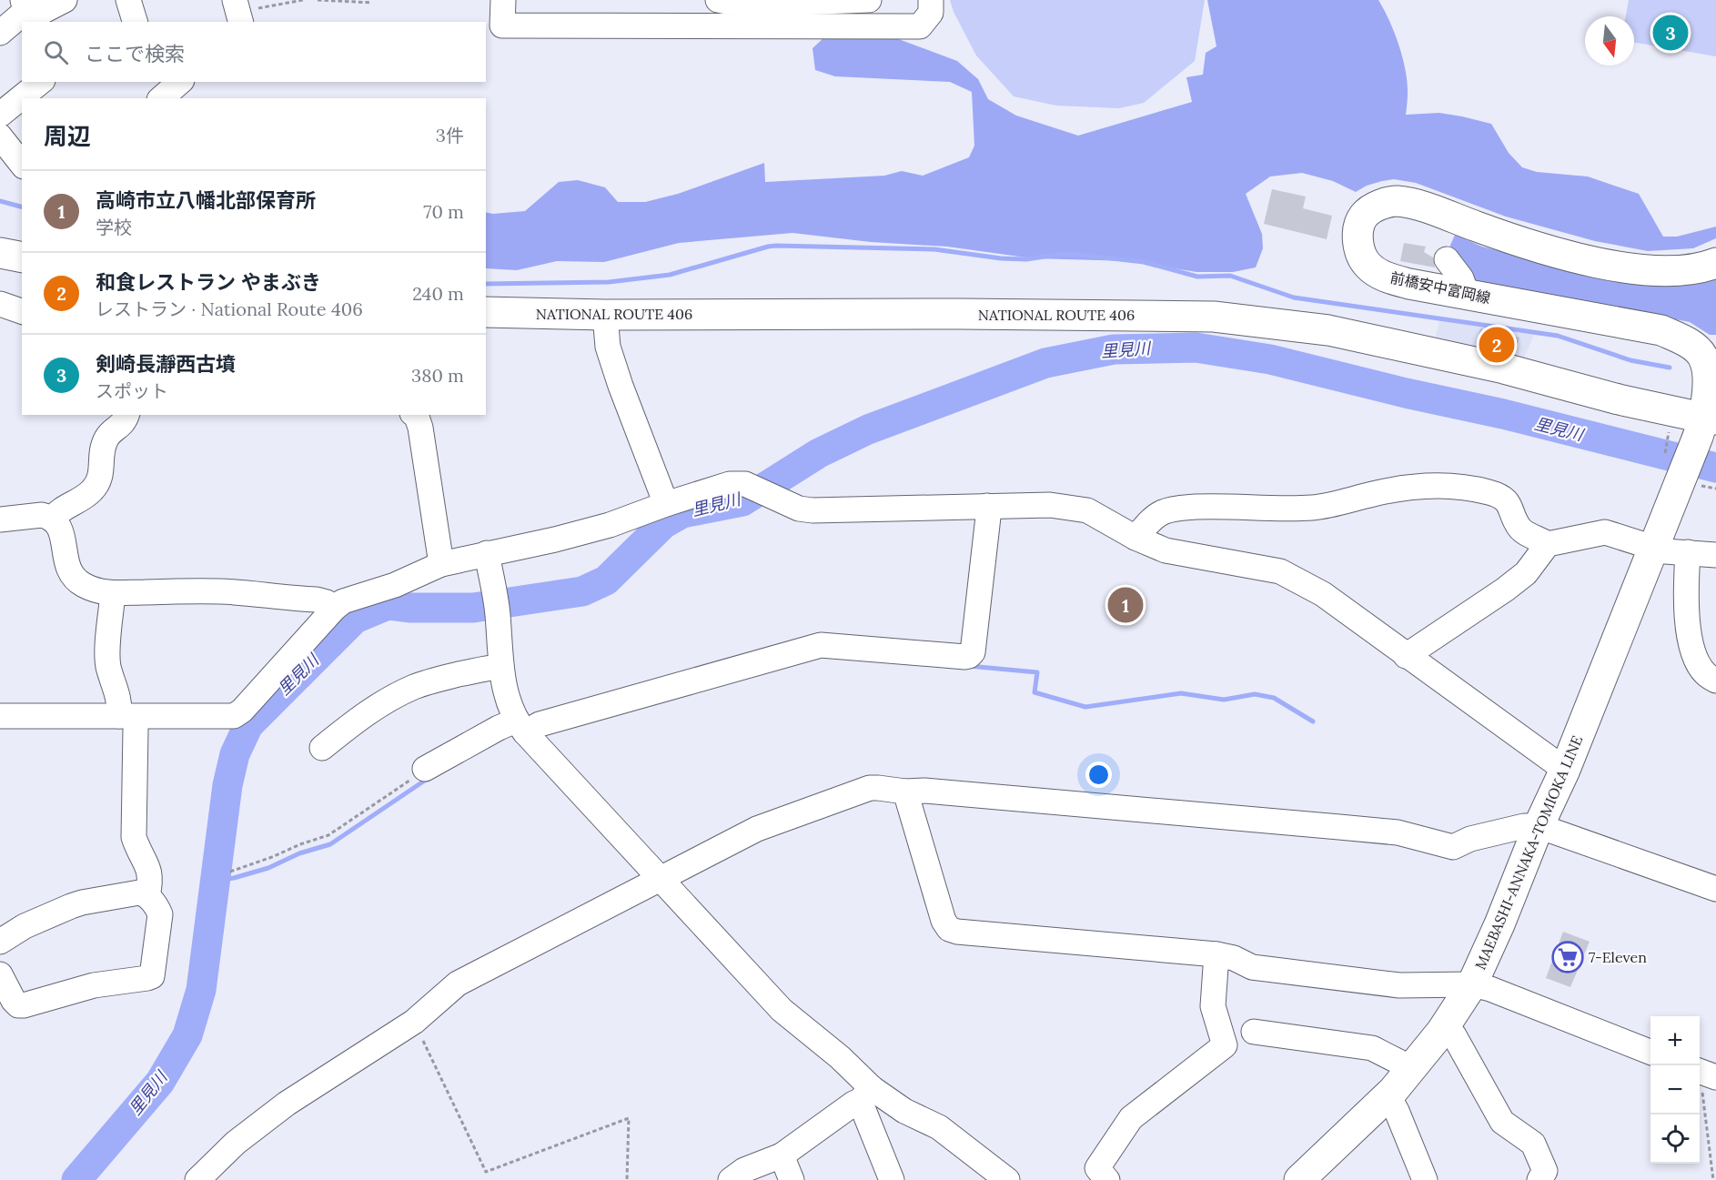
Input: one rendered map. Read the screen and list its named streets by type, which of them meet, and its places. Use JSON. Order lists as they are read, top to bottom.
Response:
{
  "streets": {
    "main road": ["前橋安中富岡線", "NATIONAL ROUTE 406", "MAEBASHI-ANNAKA-TOMIOKA LINE"]
  },
  "crossings": [
    ["前橋安中富岡線", "NATIONAL ROUTE 406"],
    ["前橋安中富岡線", "MAEBASHI-ANNAKA-TOMIOKA LINE"]
  ],
  "water": ["里見川"],
  "places": {
    "supermarket": ["7-Eleven"]
  },
  "north": "bottom",
  "page": {
    "pins": ["3", "2", "1"],
    "search": "ここで検索",
    "heading": ["周辺", "3件"],
    "list": [
      {
        "mark": "1",
        "name": "高崎市立八幡北部保育所",
        "note": "学校",
        "value": "70 m"
      },
      {
        "mark": "2",
        "name": "和食レストラン やまぶき",
        "note": "レストラン · National Route 406",
        "value": "240 m"
      },
      {
        "mark": "3",
        "name": "剣崎長瀞西古墳",
        "note": "スポット",
        "value": "380 m"
      }
    ],
    "map_buttons": ["+", "−"]
  }
}
